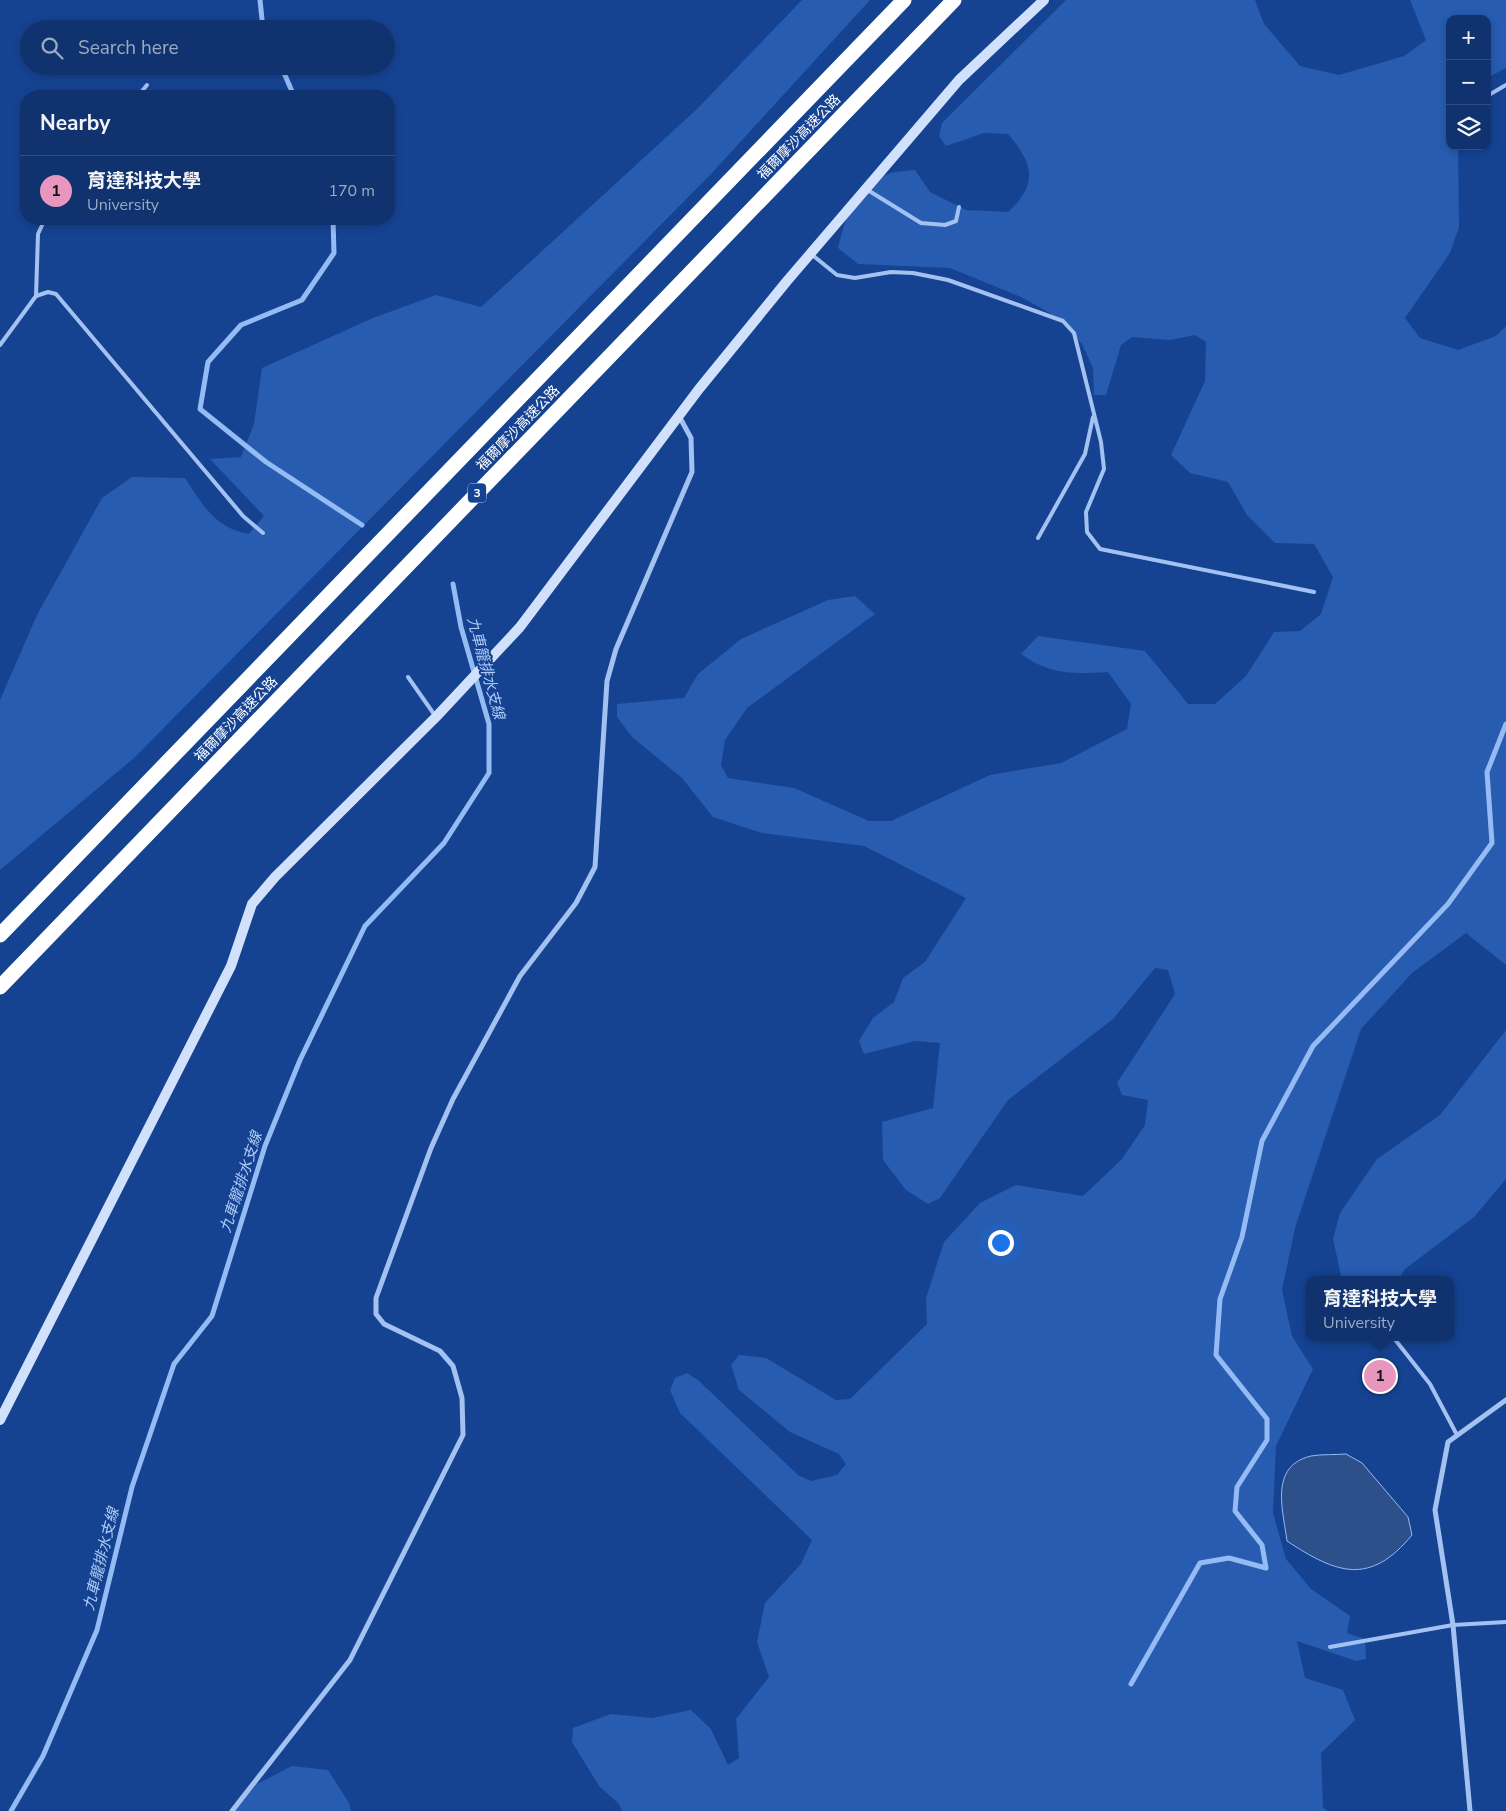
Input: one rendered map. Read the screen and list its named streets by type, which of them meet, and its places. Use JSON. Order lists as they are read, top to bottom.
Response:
{
  "streets": {
    "highway": ["福爾摩沙高速公路", "3"]
  },
  "water": ["九車籠排水支線"],
  "page": {
    "map_buttons": ["+", "−"],
    "search": "Search here",
    "heading": "Nearby",
    "list": [
      {
        "mark": "1",
        "name": "育達科技大學",
        "note": "University",
        "value": "170 m"
      }
    ],
    "popup": ["育達科技大學", "University"],
    "pins": "1"
  }
}
